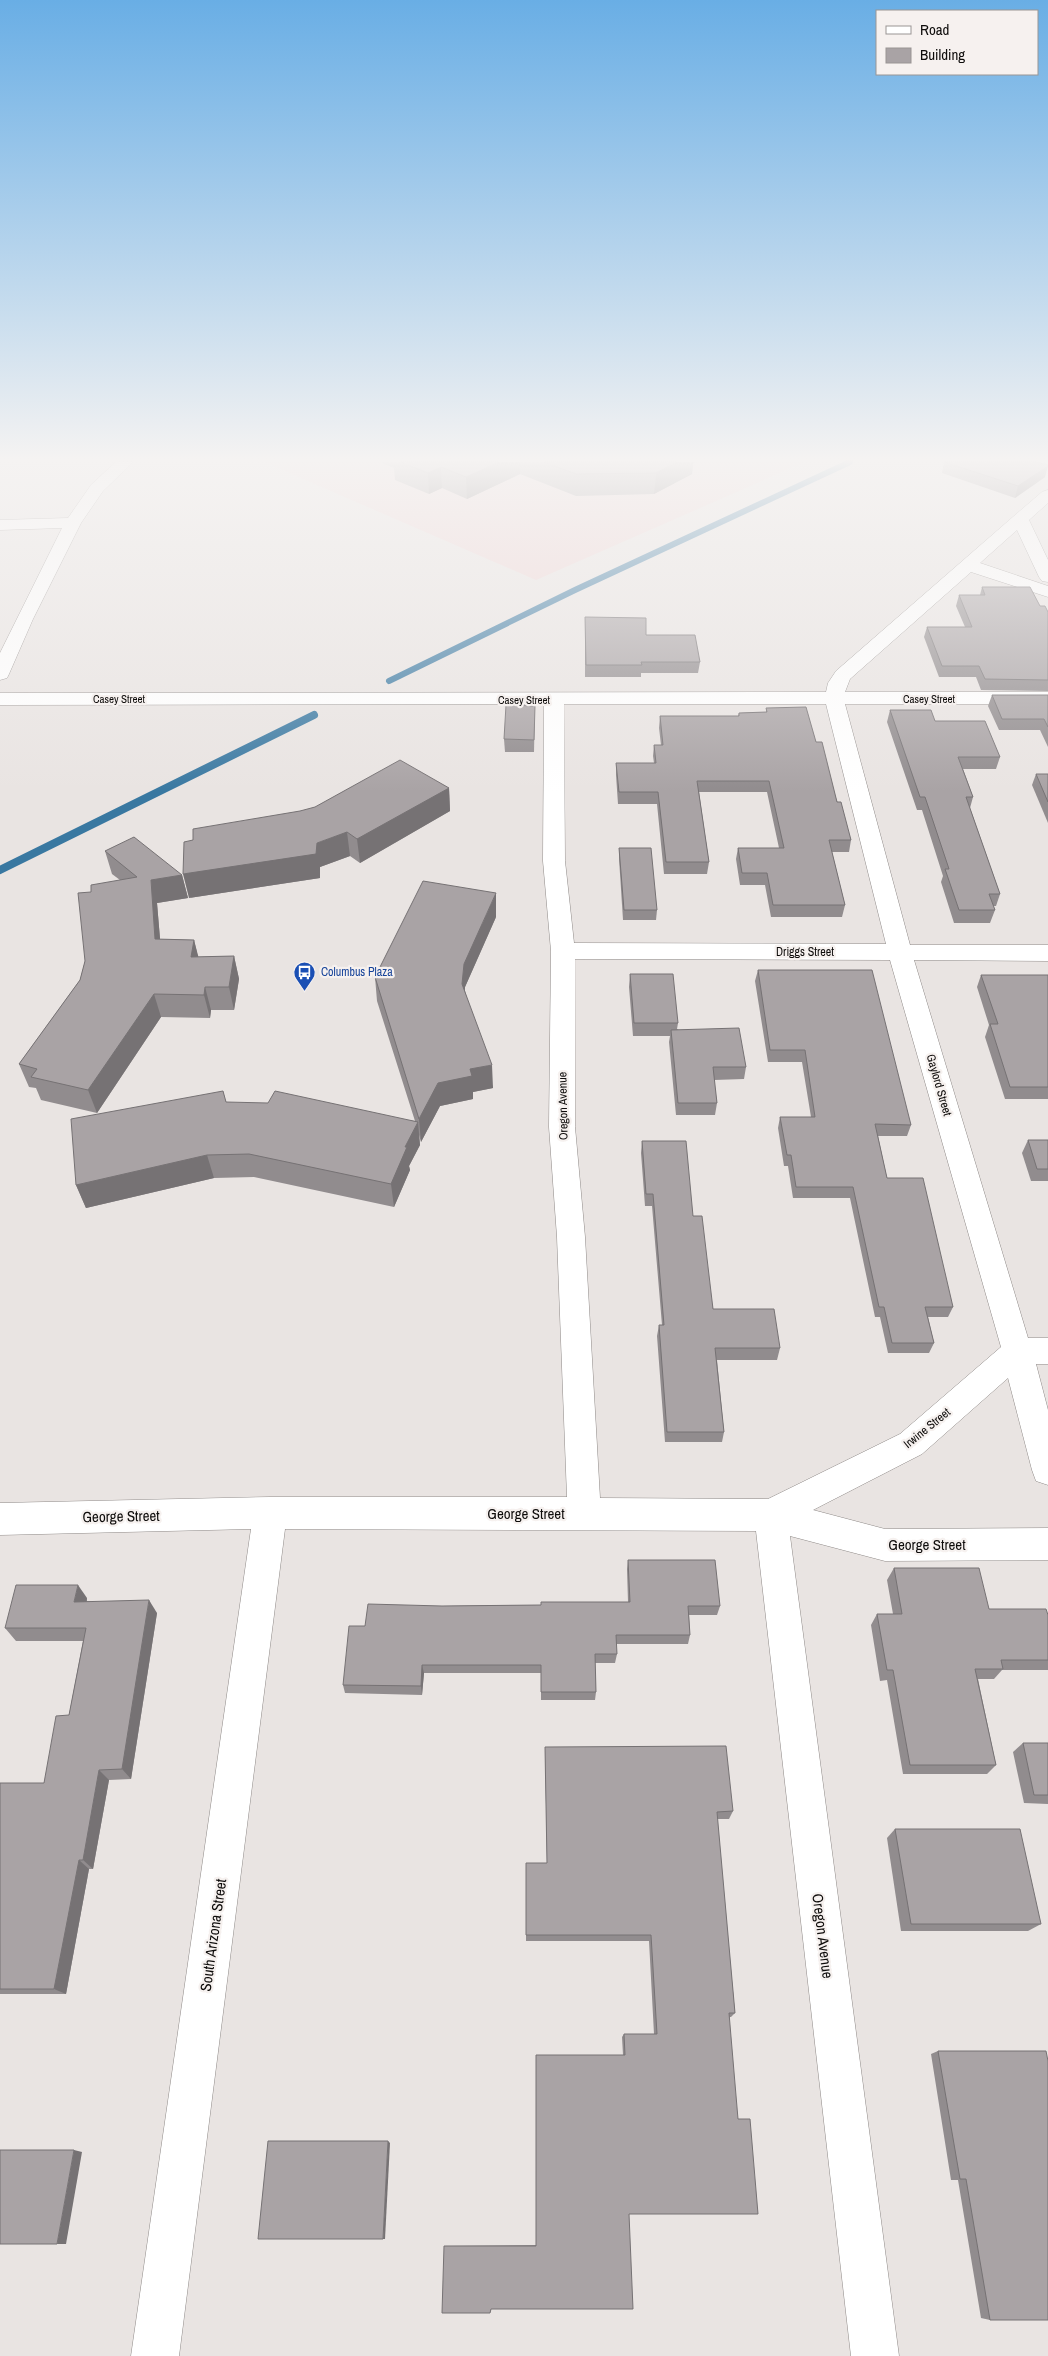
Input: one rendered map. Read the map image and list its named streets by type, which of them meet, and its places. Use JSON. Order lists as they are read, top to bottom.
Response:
{
  "streets": {
    "street": [
      "Casey Street",
      "Driggs Street",
      "Gaylord Street",
      "Oregon Avenue",
      "Irwine Street",
      "George Street",
      "South Arizona Street"
    ]
  },
  "crossings": [
    ["Casey Street", "Gaylord Street"],
    ["Casey Street", "Oregon Avenue"],
    ["Driggs Street", "Gaylord Street"],
    ["Driggs Street", "Oregon Avenue"],
    ["Gaylord Street", "Irwine Street"],
    ["Oregon Avenue", "Irwine Street"],
    ["Oregon Avenue", "George Street"],
    ["Irwine Street", "George Street"],
    ["George Street", "South Arizona Street"]
  ],
  "places": {
    "bus stop": ["Columbus Plaza"]
  },
  "legend": ["Road", "Building"]
}
